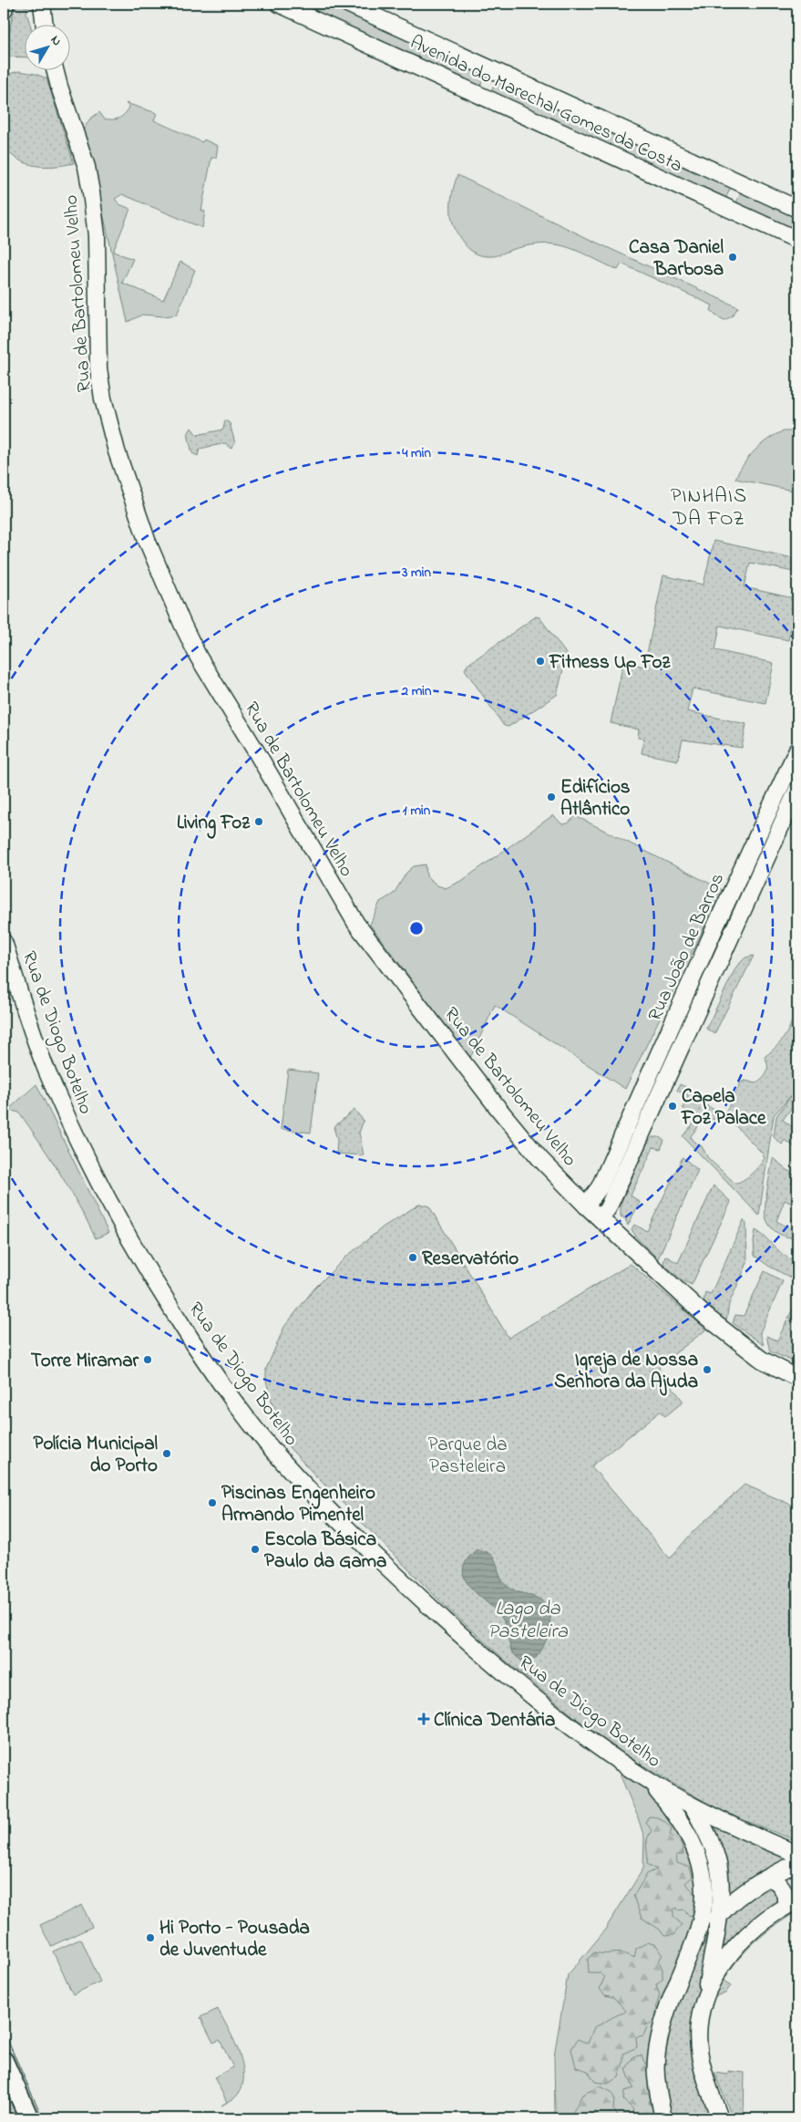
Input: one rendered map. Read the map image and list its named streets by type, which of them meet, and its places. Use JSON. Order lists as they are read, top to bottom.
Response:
{
  "streets": {
    "main road": [
      "Avenida do Marechal Gomes da Costa",
      "Rua de Bartolomeu Velho",
      "Rua João de Barros",
      "Rua de Diogo Botelho"
    ]
  },
  "crossings": [
    ["Rua de Bartolomeu Velho", "Rua João de Barros"]
  ],
  "districts": ["PINHAIS DA FOZ"],
  "water": ["Lago da Pasteleira"],
  "parks": ["Parque da Pasteleira"],
  "places": {
    "other": [
      "Casa Daniel Barbosa",
      "Fitness Up Foz",
      "Edifícios Atlântico",
      "Living Foz",
      "Capela Foz Palace",
      "Reservatório",
      "Torre Miramar",
      "Igreja de Nossa Senhora da Ajuda",
      "Polícia Municipal do Porto",
      "Piscinas Engenheiro Armando Pimentel",
      "Escola Básica Paulo da Gama",
      "Hi Porto - Pousada de Juventude"
    ],
    "health": ["Clínica Dentária"]
  },
  "north": "top right",
  "rings": [
    "4 min",
    "3 min",
    "2 min",
    "1 min"
  ]
}
